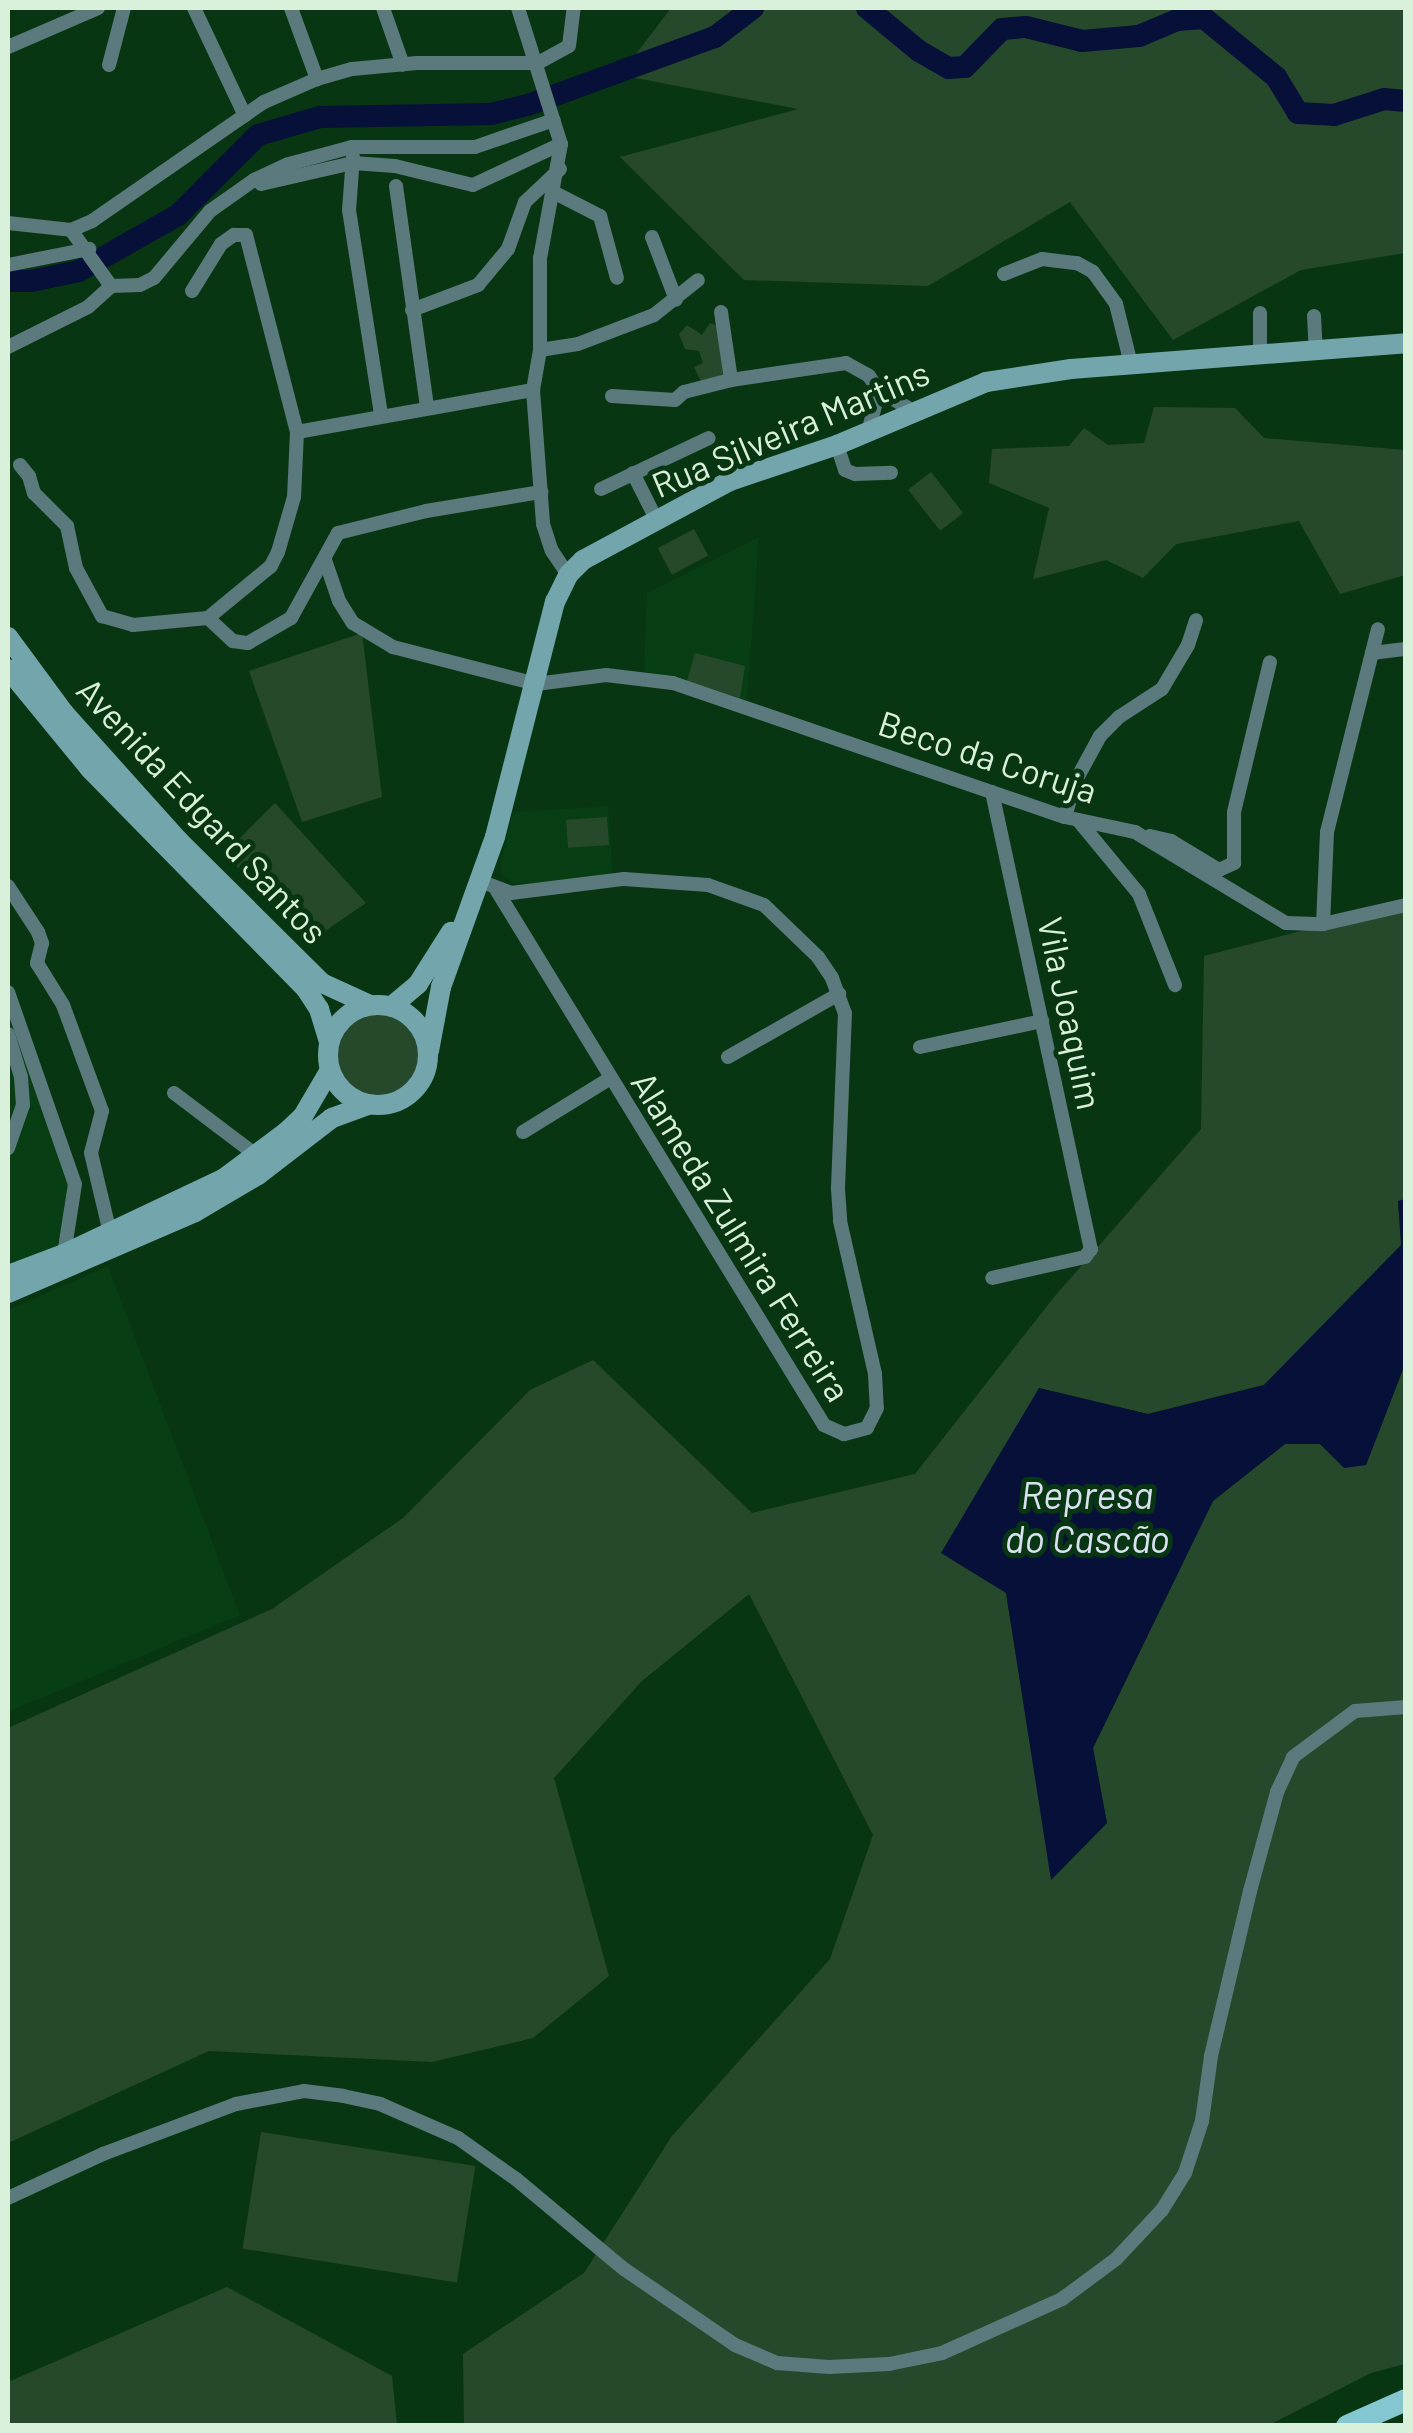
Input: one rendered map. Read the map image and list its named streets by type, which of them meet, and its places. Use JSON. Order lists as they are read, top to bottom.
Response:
{
  "streets": {
    "main road": ["Rua Silveira Martins", "Avenida Edgard Santos"],
    "street": ["Beco da Coruja", "Vila Joaquim", "Alameda Zulmira Ferreira"]
  },
  "crossings": [
    ["Beco da Coruja", "Vila Joaquim"]
  ],
  "water": ["Represa do Cascão"]
}
